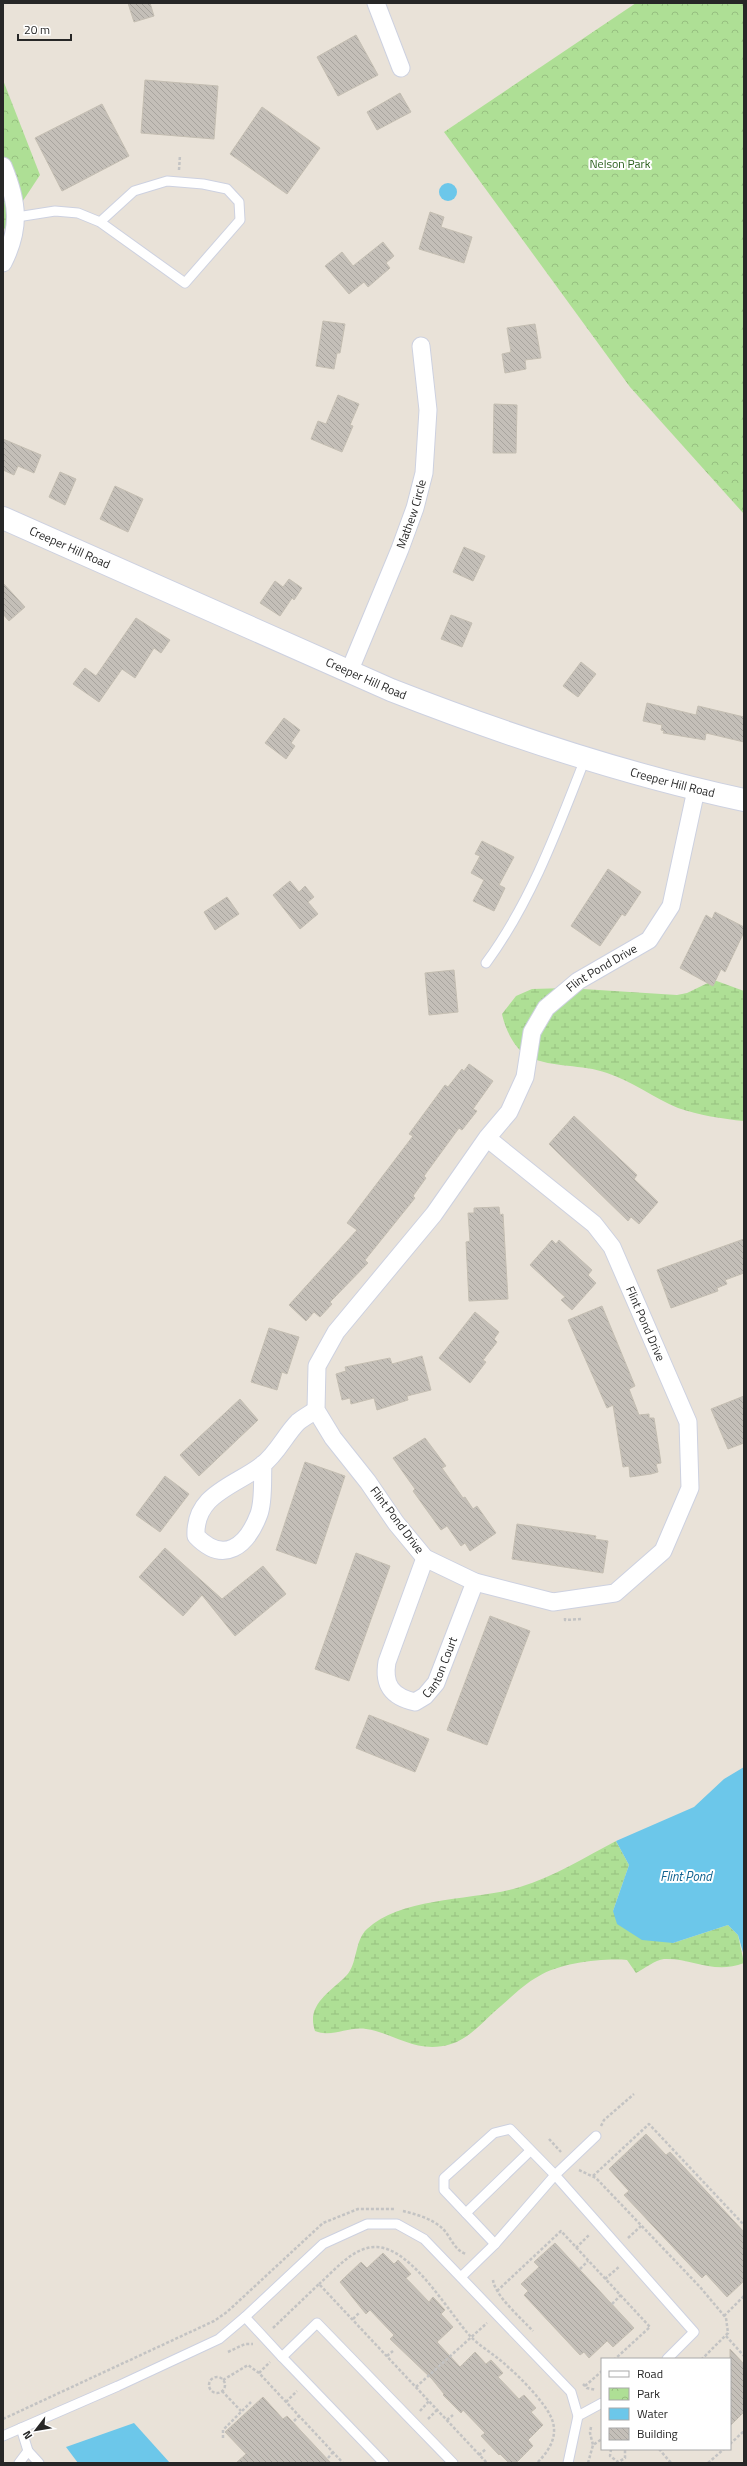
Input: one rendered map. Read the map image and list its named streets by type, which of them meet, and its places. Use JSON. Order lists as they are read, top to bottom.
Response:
{
  "streets": {
    "street": [
      "Mathew Circle",
      "Creeper Hill Road",
      "Flint Pond Drive",
      "Canton Court"
    ]
  },
  "crossings": [
    ["Mathew Circle", "Creeper Hill Road"],
    ["Creeper Hill Road", "Flint Pond Drive"],
    ["Flint Pond Drive", "Canton Court"]
  ],
  "water": ["Flint Pond"],
  "parks": ["Nelson Park"],
  "legend": [
    "Road",
    "Park",
    "Water",
    "Building"
  ],
  "scale_bar": "20 m",
  "north": "bottom left"
}
